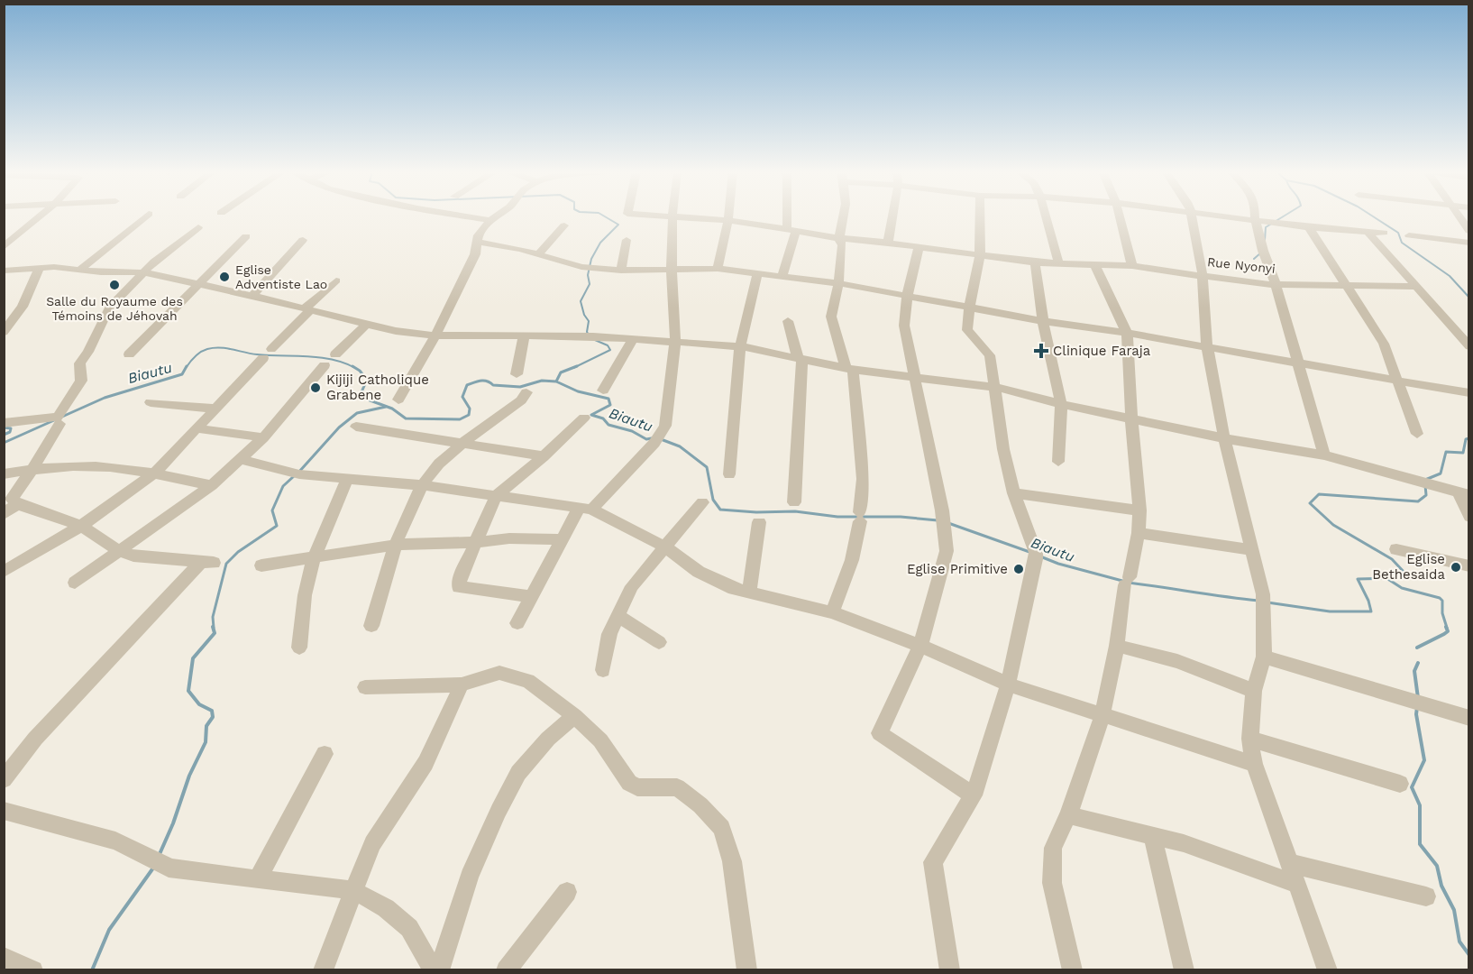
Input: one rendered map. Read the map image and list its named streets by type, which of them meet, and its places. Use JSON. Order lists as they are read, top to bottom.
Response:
{
  "streets": {
    "street": ["Rue Nyonyi"]
  },
  "water": ["Biautu"],
  "places": {
    "other": [
      "Eglise Adventiste Lao",
      "Salle du Royaume des Témoins de Jéhovah",
      "Kijiji Catholique Grabene",
      "Eglise Bethesaida",
      "Eglise Primitive"
    ],
    "health": ["Clinique Faraja"]
  }
}
